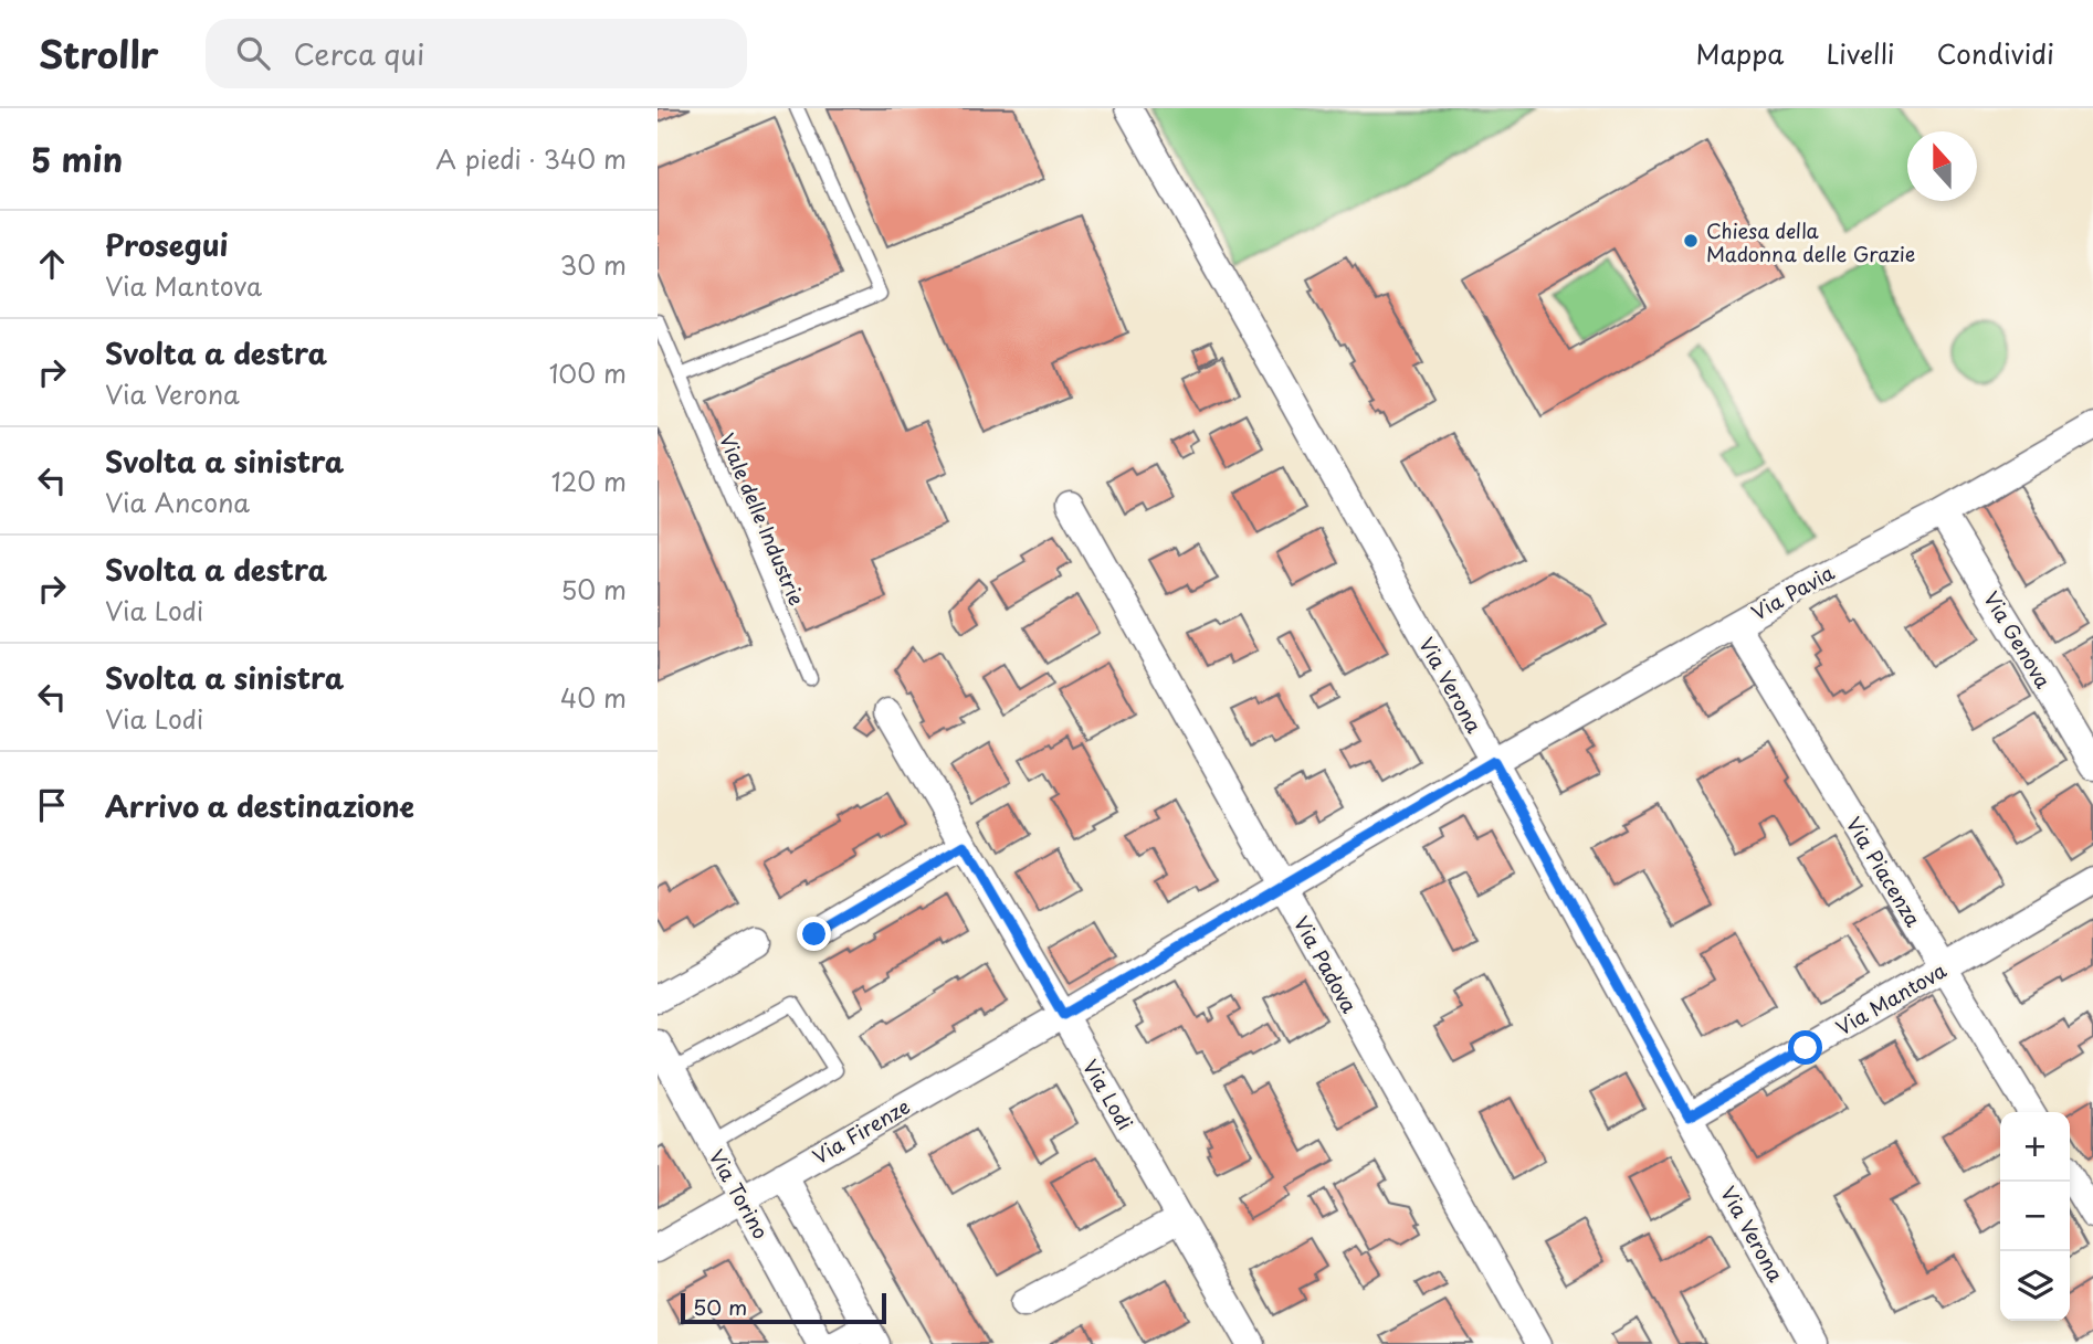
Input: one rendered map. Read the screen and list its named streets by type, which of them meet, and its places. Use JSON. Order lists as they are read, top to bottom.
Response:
{
  "streets": {
    "street": [
      "Via Pavia",
      "Via Genova",
      "Via Verona",
      "Via Piacenza",
      "Via Padova",
      "Via Mantova",
      "Via Lodi",
      "Via Firenze",
      "Via Torino"
    ],
    "lane": ["Viale delle Industrie"]
  },
  "crossings": [
    ["Via Pavia", "Via Genova"],
    ["Via Pavia", "Via Verona"],
    ["Via Pavia", "Via Piacenza"],
    ["Via Pavia", "Via Padova"],
    ["Via Pavia", "Via Firenze"],
    ["Via Verona", "Via Mantova"],
    ["Via Piacenza", "Via Mantova"],
    ["Via Padova", "Via Firenze"],
    ["Via Lodi", "Via Firenze"],
    ["Via Firenze", "Via Torino"]
  ],
  "places": ["Chiesa della Madonna delle Grazie"],
  "scale_bar": "50 m",
  "north": "top",
  "page": {
    "header": "Strollr",
    "search": "Cerca qui",
    "nav": ["Mappa", "Livelli", "Condividi"],
    "heading": ["5 min", "A piedi · 340 m"],
    "list": [
      ["Prosegui", "Via Mantova", "30 m"],
      ["Svolta a destra", "Via Verona", "100 m"],
      ["Svolta a sinistra", "Via Ancona", "120 m"],
      ["Svolta a destra", "Via Lodi", "50 m"],
      ["Svolta a sinistra", "Via Lodi", "40 m"],
      "Arrivo a destinazione"
    ],
    "map_buttons": ["+", "−"],
    "scale": "50 m"
  }
}
